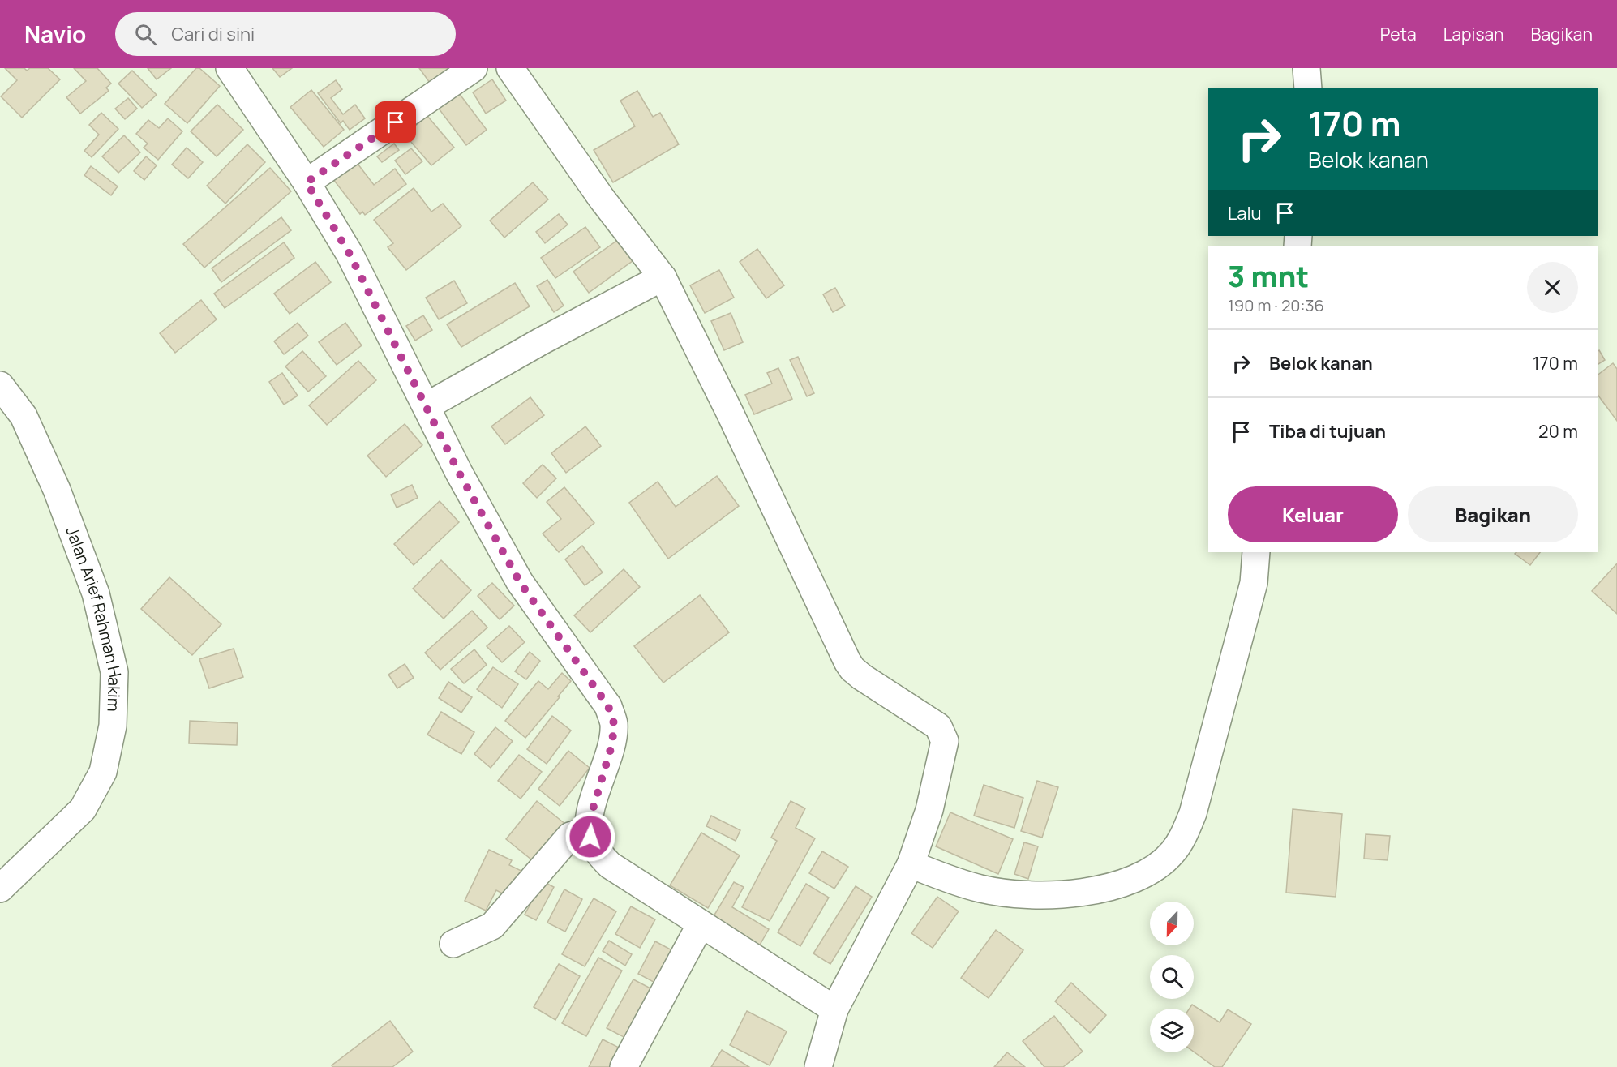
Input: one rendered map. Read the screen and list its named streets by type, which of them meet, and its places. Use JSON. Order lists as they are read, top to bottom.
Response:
{
  "streets": {
    "street": ["Jalan Arief Rahman Hakim"]
  },
  "north": "bottom",
  "page": {
    "header": "Navio",
    "search": "Cari di sini",
    "nav": ["Peta", "Lapisan", "Bagikan"],
    "turn": ["170 m", "Belok kanan"],
    "then": "Lalu",
    "heading": ["3 mnt", "190 m · 20:36"],
    "list": [
      {
        "name": "Belok kanan",
        "value": "170 m"
      },
      {
        "name": "Tiba di tujuan",
        "value": "20 m"
      }
    ],
    "buttons": ["Keluar", "Bagikan"]
  }
}
